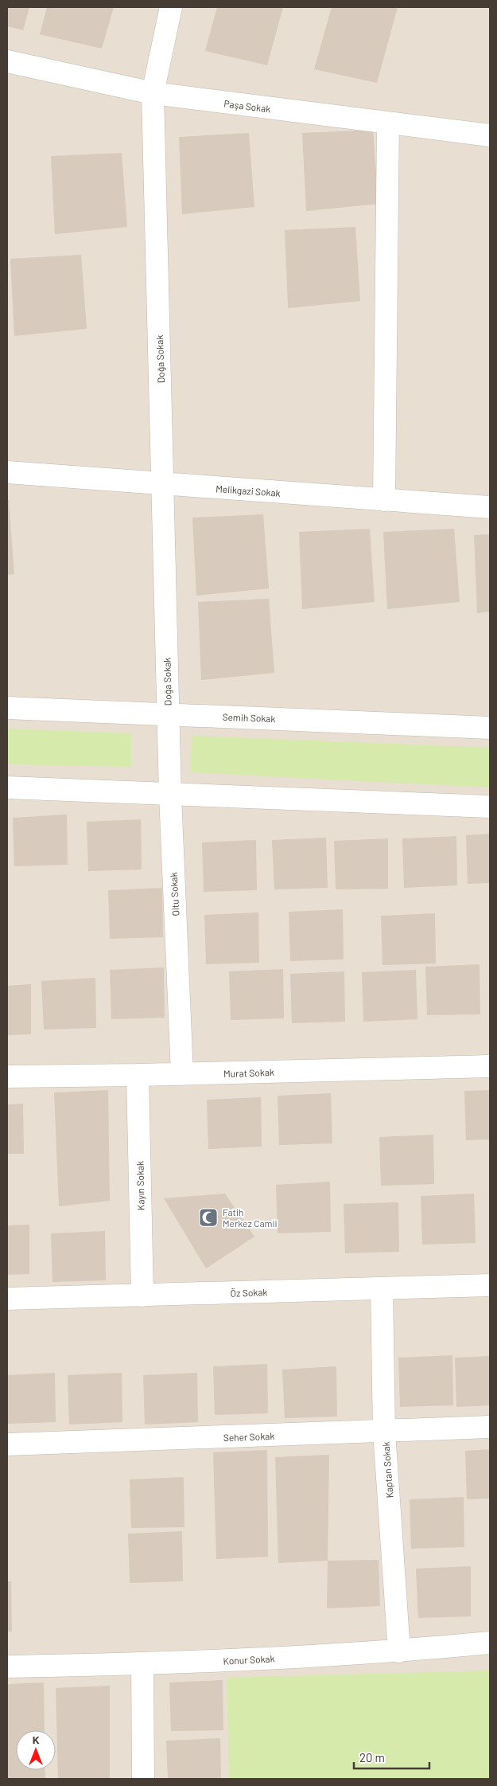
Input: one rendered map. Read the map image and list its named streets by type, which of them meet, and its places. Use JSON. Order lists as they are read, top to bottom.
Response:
{
  "streets": {
    "street": [
      "Paşa Sokak",
      "Doğa Sokak",
      "Melikgazi Sokak",
      "Semih Sokak",
      "Oltu Sokak",
      "Murat Sokak",
      "Kayın Sokak",
      "Öz Sokak",
      "Seher Sokak",
      "Kaptan Sokak",
      "Konur Sokak"
    ]
  },
  "crossings": [
    ["Paşa Sokak", "Doğa Sokak"],
    ["Doğa Sokak", "Melikgazi Sokak"],
    ["Doğa Sokak", "Semih Sokak"],
    ["Doğa Sokak", "Oltu Sokak"],
    ["Semih Sokak", "Oltu Sokak"],
    ["Oltu Sokak", "Murat Sokak"],
    ["Murat Sokak", "Kayın Sokak"],
    ["Kayın Sokak", "Öz Sokak"],
    ["Öz Sokak", "Kaptan Sokak"],
    ["Seher Sokak", "Kaptan Sokak"],
    ["Kaptan Sokak", "Konur Sokak"]
  ],
  "places": {
    "mosque": ["Fatih Merkez Camii"]
  },
  "scale_bar": "20 m",
  "north": "top"
}
